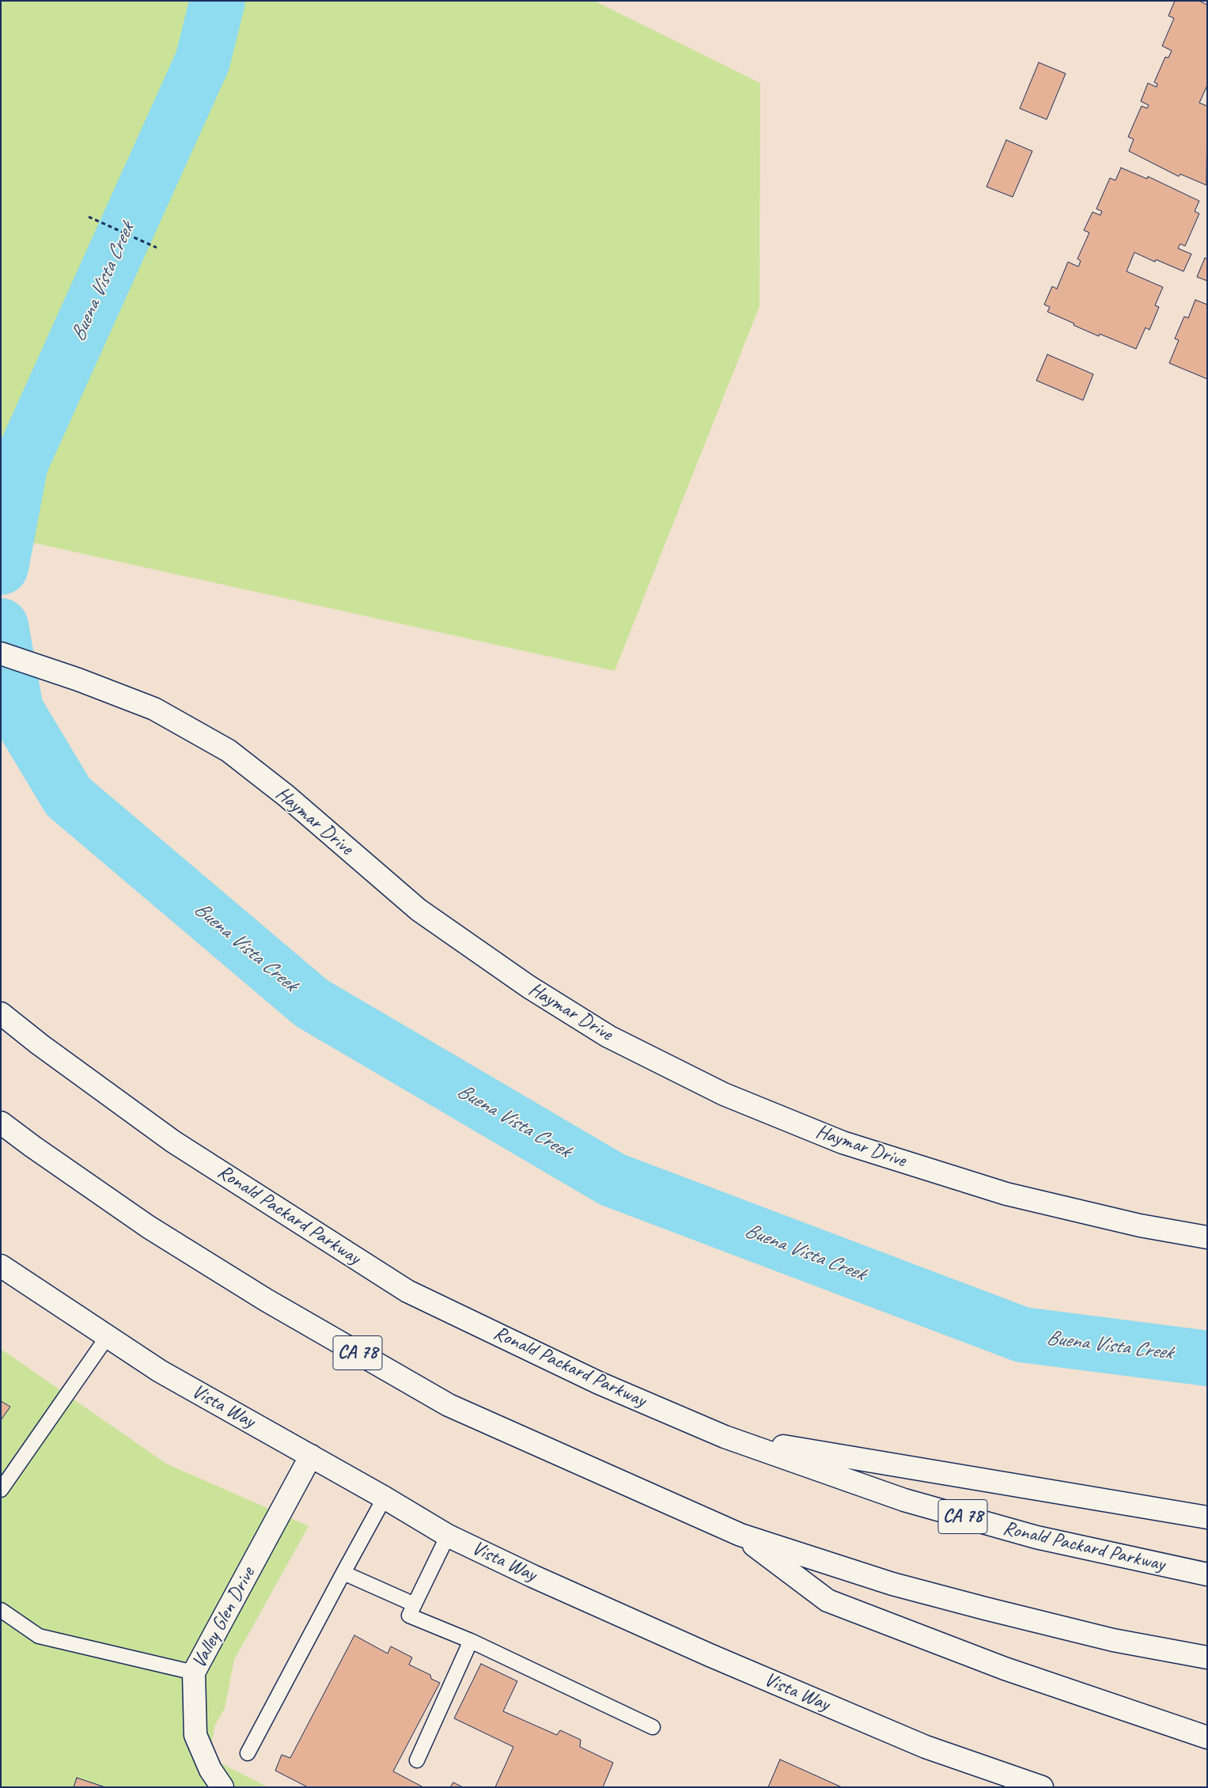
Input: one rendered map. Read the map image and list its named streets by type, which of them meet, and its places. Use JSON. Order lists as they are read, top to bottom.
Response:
{
  "streets": {
    "main road": [
      "Haymar Drive",
      "Ronald Packard Parkway",
      "CA 78",
      "Vista Way",
      "Valley Glen Drive"
    ]
  },
  "crossings": [
    ["Vista Way", "Valley Glen Drive"]
  ],
  "water": ["Buena Vista Creek"]
}
